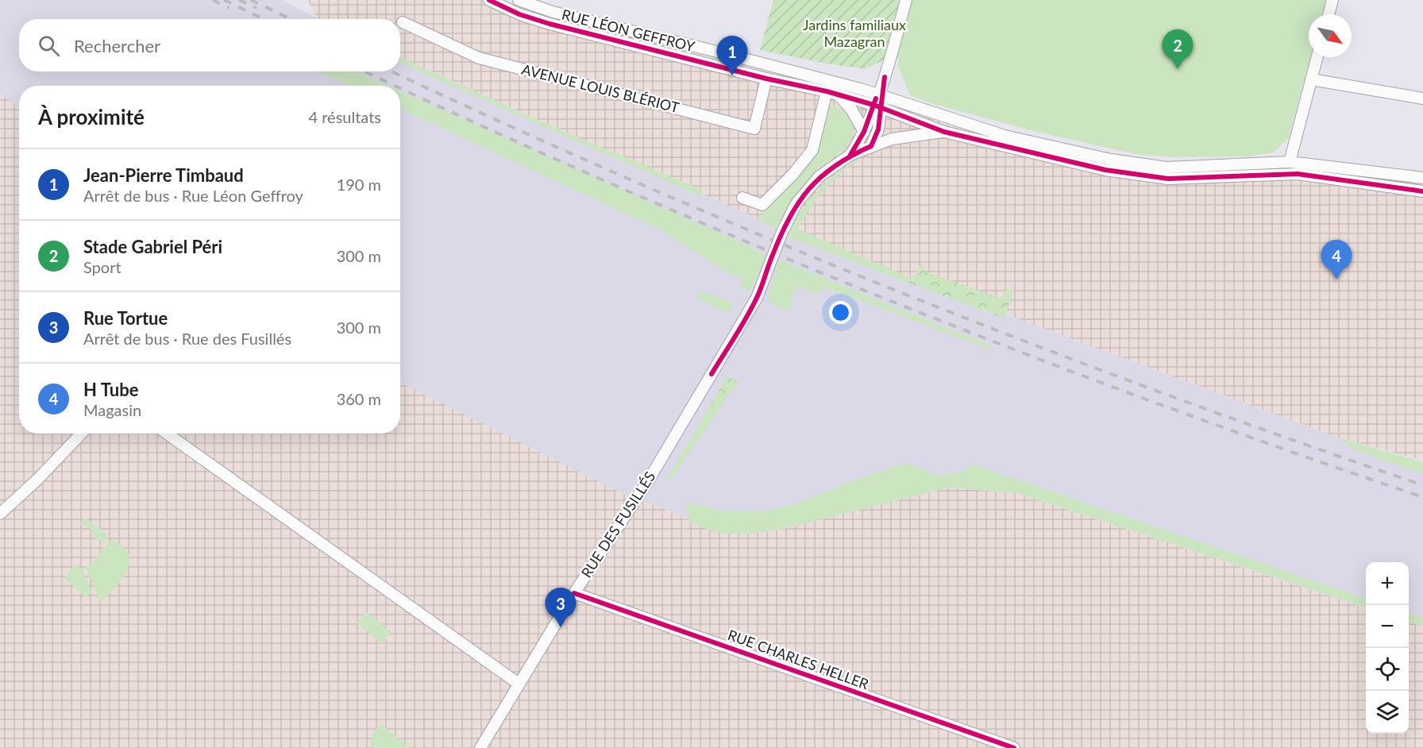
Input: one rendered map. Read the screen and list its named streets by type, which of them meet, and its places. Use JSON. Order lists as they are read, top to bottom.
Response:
{
  "streets": {
    "street": [
      "RUE LÉON GEFFROY",
      "AVENUE LOUIS BLÉRIOT",
      "RUE DES FUSILLÉS",
      "RUE CHARLES HELLER"
    ]
  },
  "crossings": [
    ["RUE LÉON GEFFROY", "AVENUE LOUIS BLÉRIOT"],
    ["RUE DES FUSILLÉS", "RUE CHARLES HELLER"]
  ],
  "parks": ["Jardins familiaux Mazagran"],
  "north": "bottom right",
  "page": {
    "search": "Rechercher",
    "pins": [
      "2",
      "1",
      "4",
      "3"
    ],
    "heading": ["À proximité", "4 résultats"],
    "list": [
      {
        "mark": "1",
        "name": "Jean-Pierre Timbaud",
        "note": "Arrêt de bus · Rue Léon Geffroy",
        "value": "190 m"
      },
      {
        "mark": "2",
        "name": "Stade Gabriel Péri",
        "note": "Sport",
        "value": "300 m"
      },
      {
        "mark": "3",
        "name": "Rue Tortue",
        "note": "Arrêt de bus · Rue des Fusillés",
        "value": "300 m"
      },
      {
        "mark": "4",
        "name": "H Tube",
        "note": "Magasin",
        "value": "360 m"
      }
    ],
    "map_buttons": ["+", "−"]
  }
}
